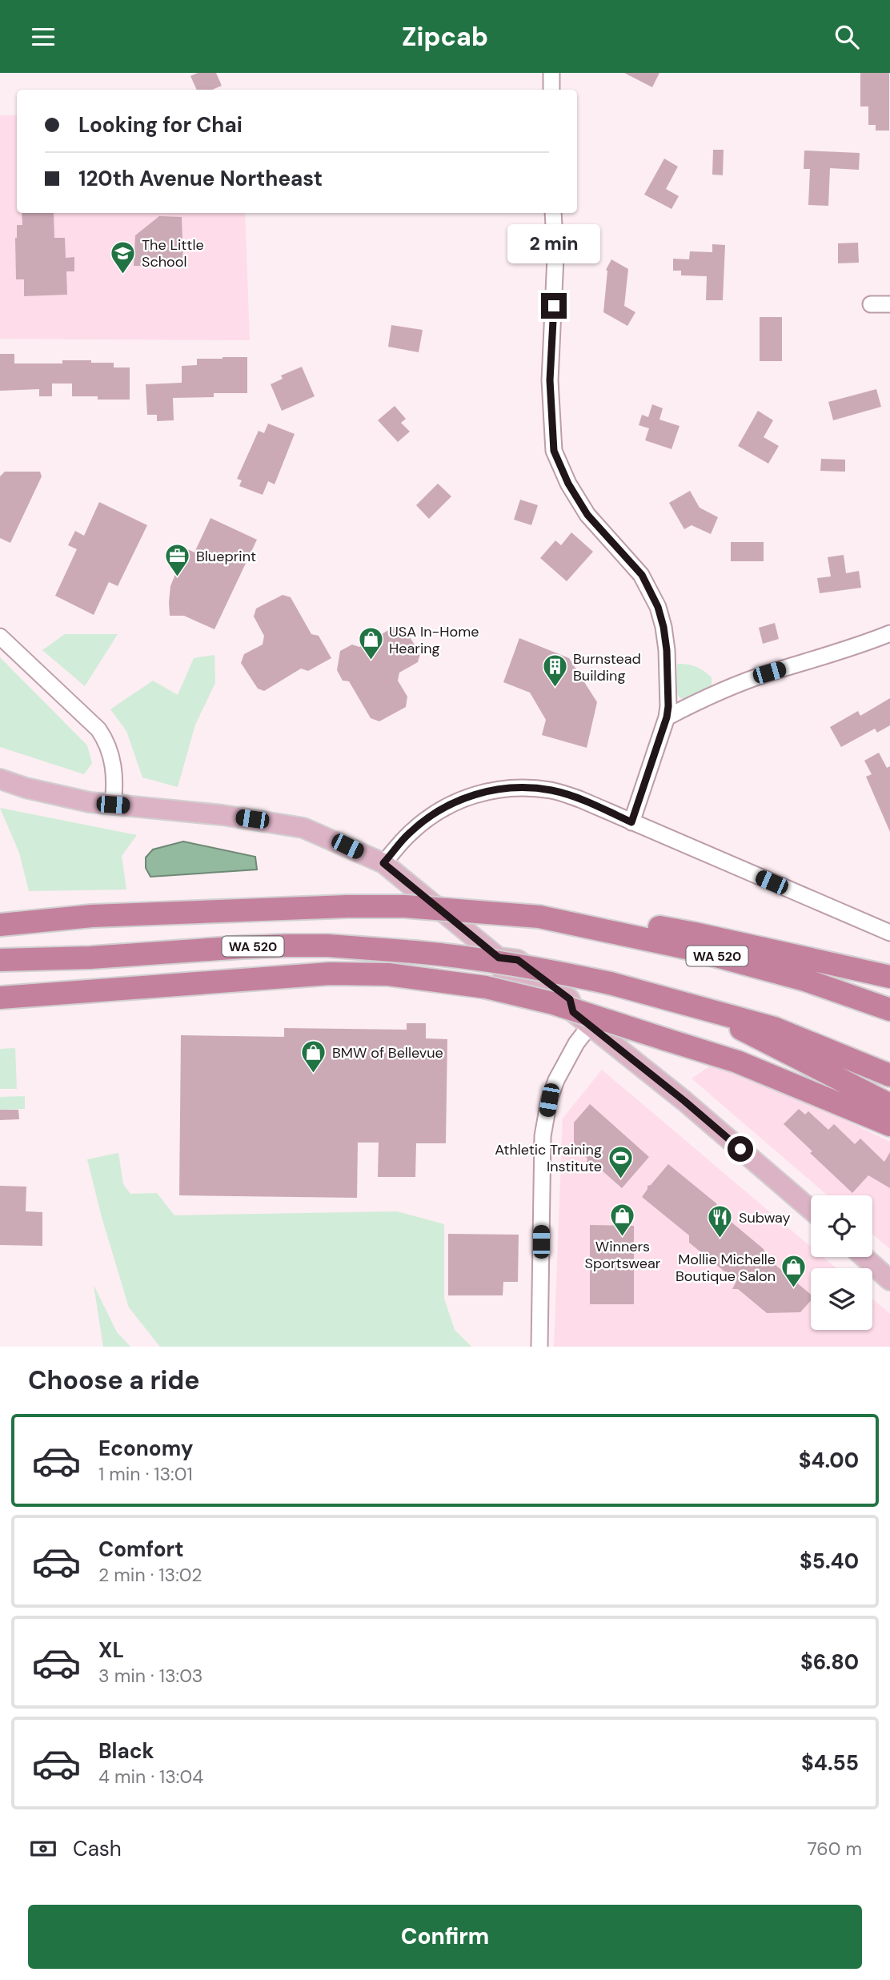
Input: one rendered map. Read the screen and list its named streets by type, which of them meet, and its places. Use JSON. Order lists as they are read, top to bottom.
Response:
{
  "streets": {
    "highway": ["WA 520"]
  },
  "places": {
    "school or university": ["The Little School"],
    "office": ["Blueprint"],
    "shop": [
      "USA In-Home Hearing",
      "BMW of Bellevue",
      "Winners Sportswear",
      "Mollie Michelle Boutique Salon"
    ],
    "building": ["Burnstead Building"],
    "sports": ["Athletic Training Institute"],
    "restaurant": ["Subway"]
  },
  "page": {
    "header": "Zipcab",
    "banner": ["Looking for Chai", "120th Avenue Northeast"],
    "bubble": "2 min",
    "heading": "Choose a ride",
    "list": [
      {
        "name": "Economy",
        "note": "1 min · 13:01",
        "value": "$4.00"
      },
      {
        "name": "Comfort",
        "note": "2 min · 13:02",
        "value": "$5.40"
      },
      {
        "name": "XL",
        "note": "3 min · 13:03",
        "value": "$6.80"
      },
      {
        "name": "Black",
        "note": "4 min · 13:04",
        "value": "$4.55"
      }
    ],
    "pay": ["Cash", "760 m"],
    "buttons": "Confirm"
  }
}
